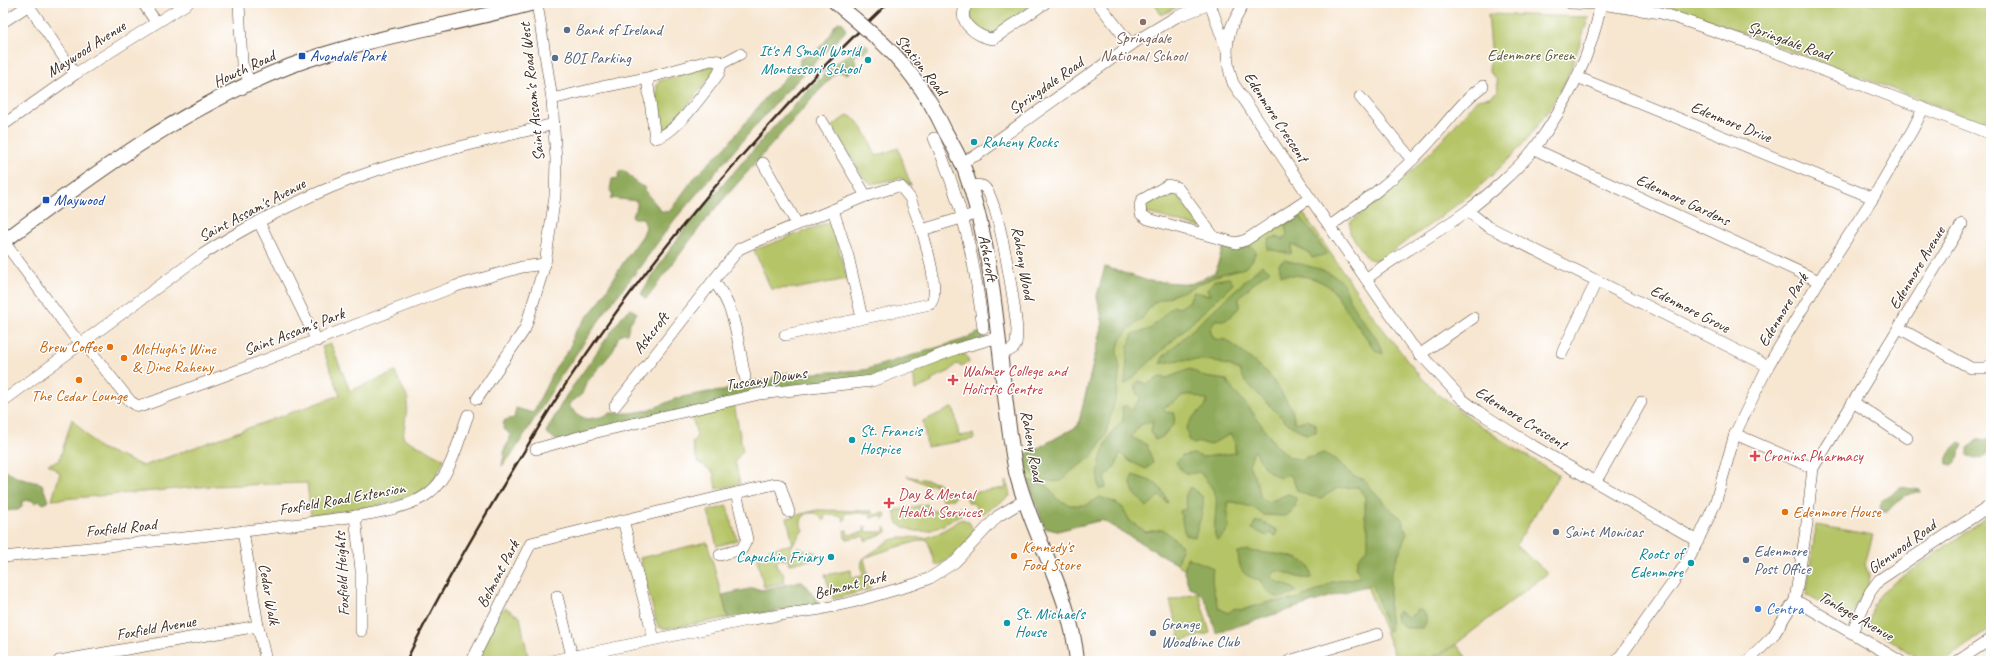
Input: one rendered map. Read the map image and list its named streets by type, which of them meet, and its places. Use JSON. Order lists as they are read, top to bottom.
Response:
{
  "streets": {
    "main road": ["Station Road", "Howth Road", "Raheny Road"],
    "street": [
      "Springdale Road",
      "Maywood Avenue",
      "Saint Assam's Road West",
      "Edenmore Crescent",
      "Edenmore Drive",
      "Edenmore Gardens",
      "Saint Assam's Avenue",
      "Ashcroft",
      "Raheny Wood",
      "Edenmore Avenue",
      "Edenmore Grove",
      "Edenmore Park",
      "Saint Assam's Park",
      "Tuscany Downs",
      "Foxfield Road Extension",
      "Foxfield Road",
      "Glenwood Road",
      "Foxfield Heights",
      "Belmont Park",
      "Cedar Walk",
      "Tonlegee Avenue",
      "Foxfield Avenue"
    ]
  },
  "crossings": [
    ["Springdale Road", "Station Road"],
    ["Springdale Road", "Edenmore Crescent"],
    ["Springdale Road", "Edenmore Park"],
    ["Springdale Road", "Raheny Road"],
    ["Station Road", "Raheny Road"],
    ["Howth Road", "Saint Assam's Park"],
    ["Saint Assam's Road West", "Saint Assam's Avenue"],
    ["Saint Assam's Road West", "Saint Assam's Park"],
    ["Edenmore Crescent", "Edenmore Park"],
    ["Edenmore Drive", "Edenmore Park"],
    ["Edenmore Gardens", "Edenmore Park"],
    ["Saint Assam's Avenue", "Saint Assam's Park"],
    ["Ashcroft", "Raheny Road"],
    ["Raheny Wood", "Raheny Road"],
    ["Edenmore Avenue", "Tonlegee Avenue"],
    ["Edenmore Grove", "Edenmore Park"],
    ["Tuscany Downs", "Raheny Road"],
    ["Raheny Road", "Belmont Park"],
    ["Foxfield Road Extension", "Foxfield Road"],
    ["Foxfield Road Extension", "Foxfield Heights"],
    ["Foxfield Road Extension", "Cedar Walk"],
    ["Foxfield Road", "Cedar Walk"],
    ["Glenwood Road", "Tonlegee Avenue"],
    ["Cedar Walk", "Foxfield Avenue"]
  ],
  "parks": ["Edenmore Green"],
  "places": {
    "other": [
      "Springdale National School",
      "Bank of Ireland",
      "BOI Parking",
      "It's A Small World Montessori School",
      "Raheny Rocks",
      "Brew Coffee",
      "McHugh's Wine & Dine Raheny",
      "The Cedar Lounge",
      "St. Francis Hospice",
      "Edenmore House",
      "Saint Monicas",
      "Kennedy's Food Store",
      "Capuchin Friary",
      "Edenmore Post Office",
      "Roots of Edenmore",
      "Centra",
      "St. Michael's House",
      "Grange Woodbine Club"
    ],
    "transit": ["Avondale Park", "Maywood"],
    "health": ["Walmer College and Holistic Centre", "Cronins Pharmacy", "Day & Mental Health Services"]
  }
}
